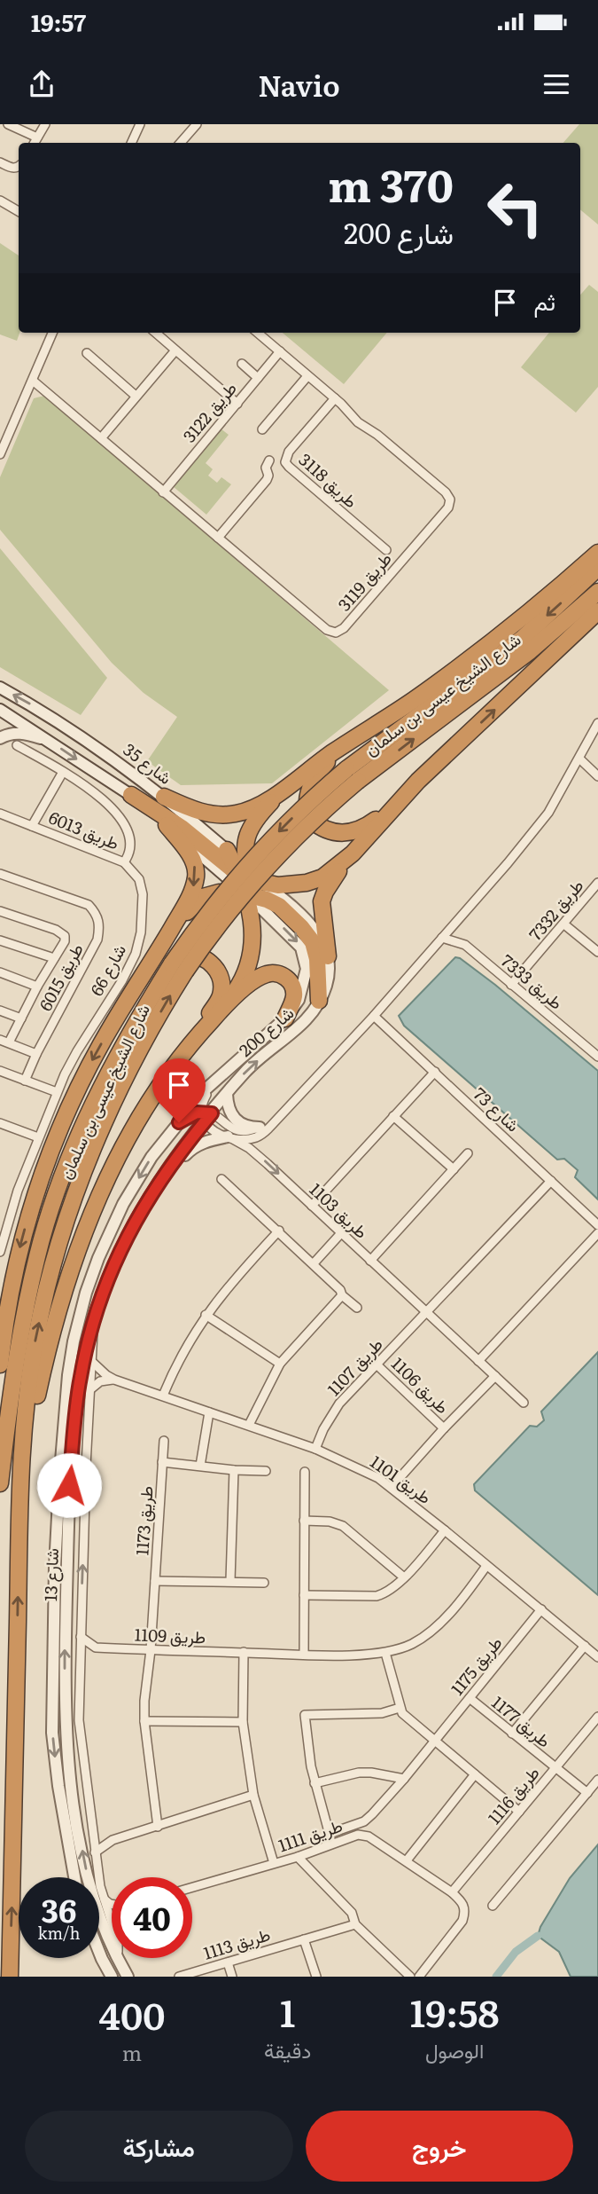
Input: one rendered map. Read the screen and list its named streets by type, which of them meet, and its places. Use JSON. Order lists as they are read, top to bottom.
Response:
{
  "streets": {
    "highway": ["شارع الشيخ عيسى بن سلمان"],
    "street": [
      "طريق 3122",
      "طريق 3118",
      "طريق 3119",
      "شارع 35",
      "طريق 6013",
      "طريق 7332",
      "شارع 66",
      "طريق 6015",
      "طريق 7333",
      "شارع 200",
      "شارع 73",
      "طريق 1103",
      "طريق 1107",
      "طريق 1106",
      "طريق 1101",
      "طريق 1173",
      "شارع 13",
      "طريق 1109",
      "طريق 1175",
      "طريق 1177",
      "طريق 1116",
      "طريق 1111",
      "طريق 1113"
    ]
  },
  "crossings": [
    ["طريق 3122", "طريق 3119"],
    ["طريق 3118", "طريق 3119"],
    ["طريق 6013", "شارع 66"],
    ["طريق 7332", "طريق 7333"],
    ["شارع 200", "شارع 13"],
    ["طريق 1103", "طريق 1107"],
    ["طريق 1103", "طريق 1106"],
    ["طريق 1107", "طريق 1106"],
    ["طريق 1107", "طريق 1101"],
    ["طريق 1106", "طريق 1101"],
    ["طريق 1101", "طريق 1109"],
    ["طريق 1101", "طريق 1175"],
    ["طريق 1173", "طريق 1109"],
    ["طريق 1175", "طريق 1177"],
    ["طريق 1177", "طريق 1116"],
    ["طريق 1116", "طريق 1111"]
  ],
  "page": {
    "status": "19:57",
    "header": "Navio",
    "turn": ["370 m", "شارع 200"],
    "then": "ثم",
    "speed": "36 km/h",
    "limit": "40",
    "eta": [
      "19:58",
      "الوصول",
      "1",
      "دقيقة",
      "400",
      "m"
    ],
    "buttons": ["خروج", "مشاركة"]
  }
}
